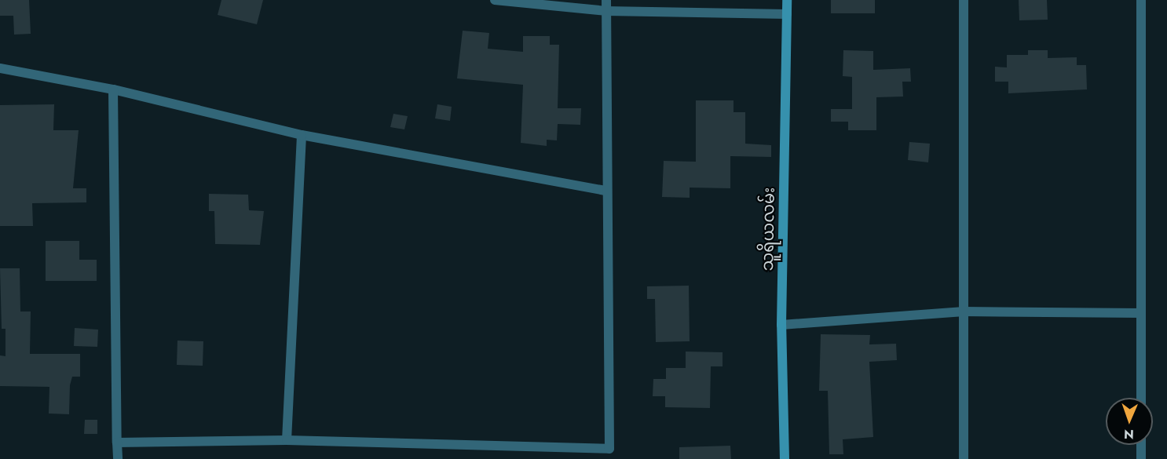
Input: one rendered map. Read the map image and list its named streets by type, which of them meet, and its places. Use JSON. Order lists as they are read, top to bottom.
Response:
{
  "streets": {
    "street": ["သူရိယလမ်း"]
  },
  "north": "bottom"
}
